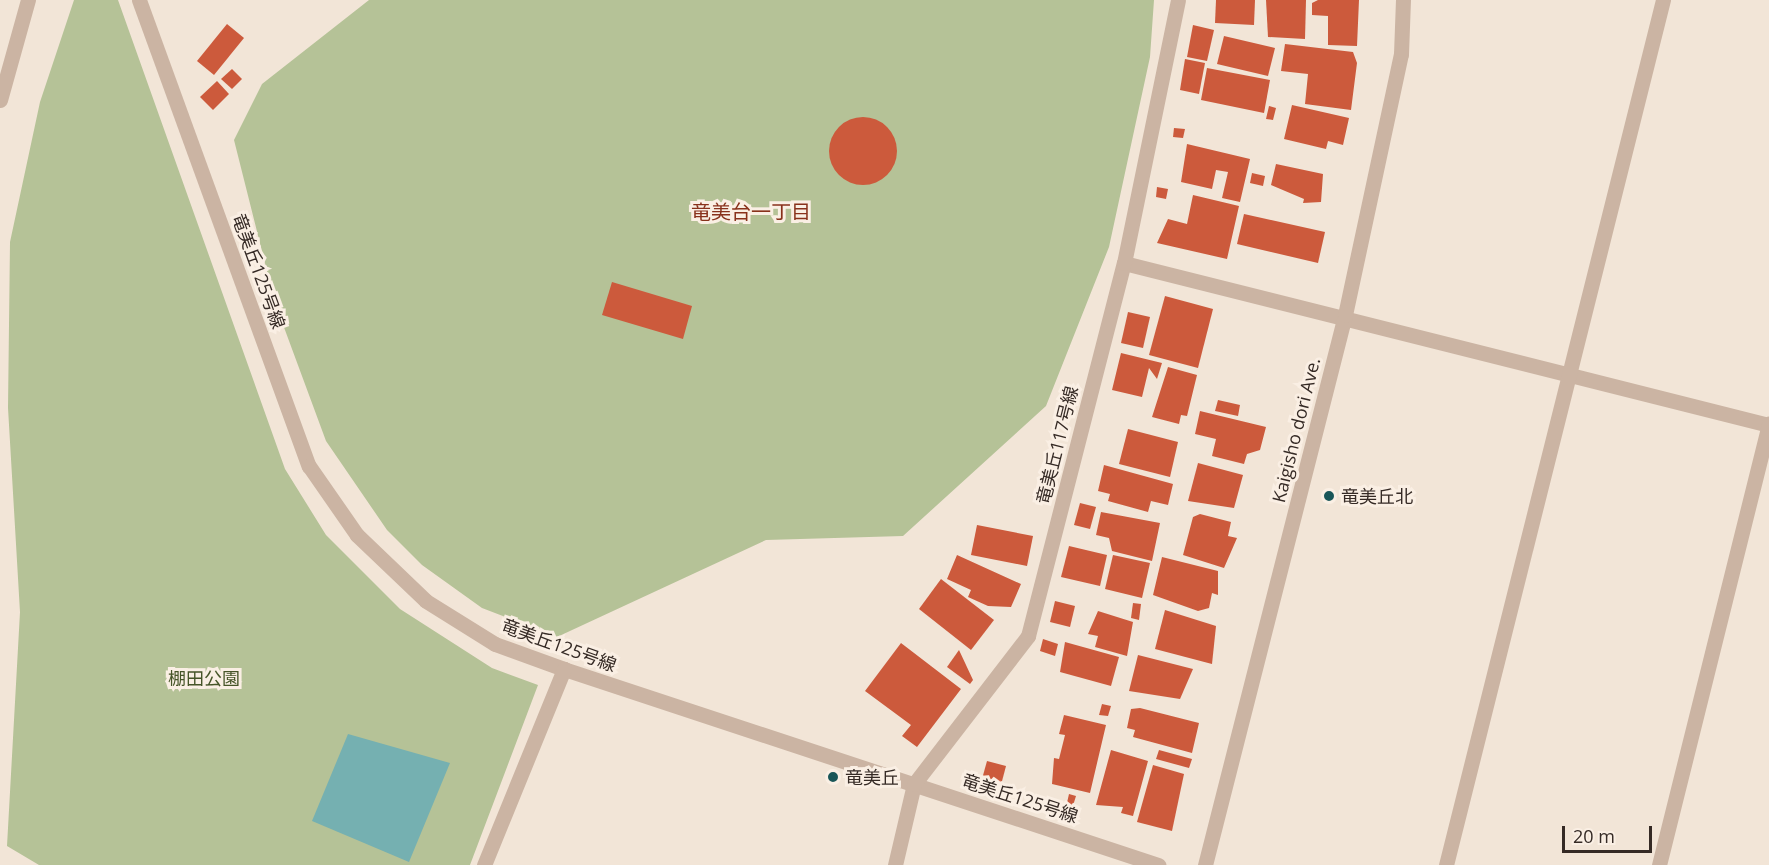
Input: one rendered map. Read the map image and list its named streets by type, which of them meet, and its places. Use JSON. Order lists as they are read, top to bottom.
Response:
{
  "streets": {
    "street": ["竜美丘125号線", "Kaigisho dori Ave.", "竜美丘117号線"]
  },
  "crossings": [
    ["竜美丘125号線", "竜美丘117号線"]
  ],
  "districts": ["竜美台一丁目"],
  "parks": ["棚田公園"],
  "places": ["竜美丘北", "竜美丘"],
  "scale_bar": "20 m"
}
